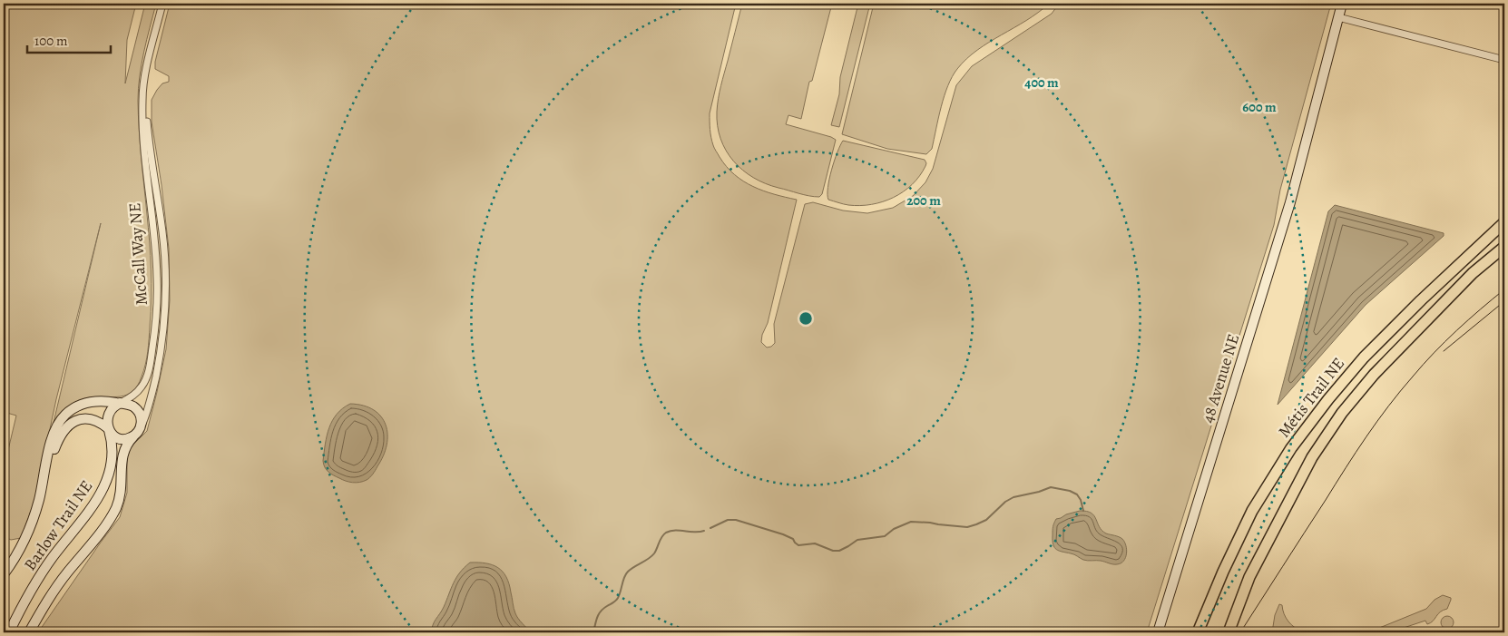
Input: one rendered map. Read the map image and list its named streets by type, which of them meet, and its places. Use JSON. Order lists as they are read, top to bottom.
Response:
{
  "streets": {
    "main road": ["Métis Trail NE"],
    "street": ["McCall Way NE", "48 Avenue NE", "Barlow Trail NE"]
  },
  "crossings": [
    ["McCall Way NE", "Barlow Trail NE"]
  ],
  "scale_bar": "100 m",
  "rings": ["400 m", "600 m", "200 m"]
}
